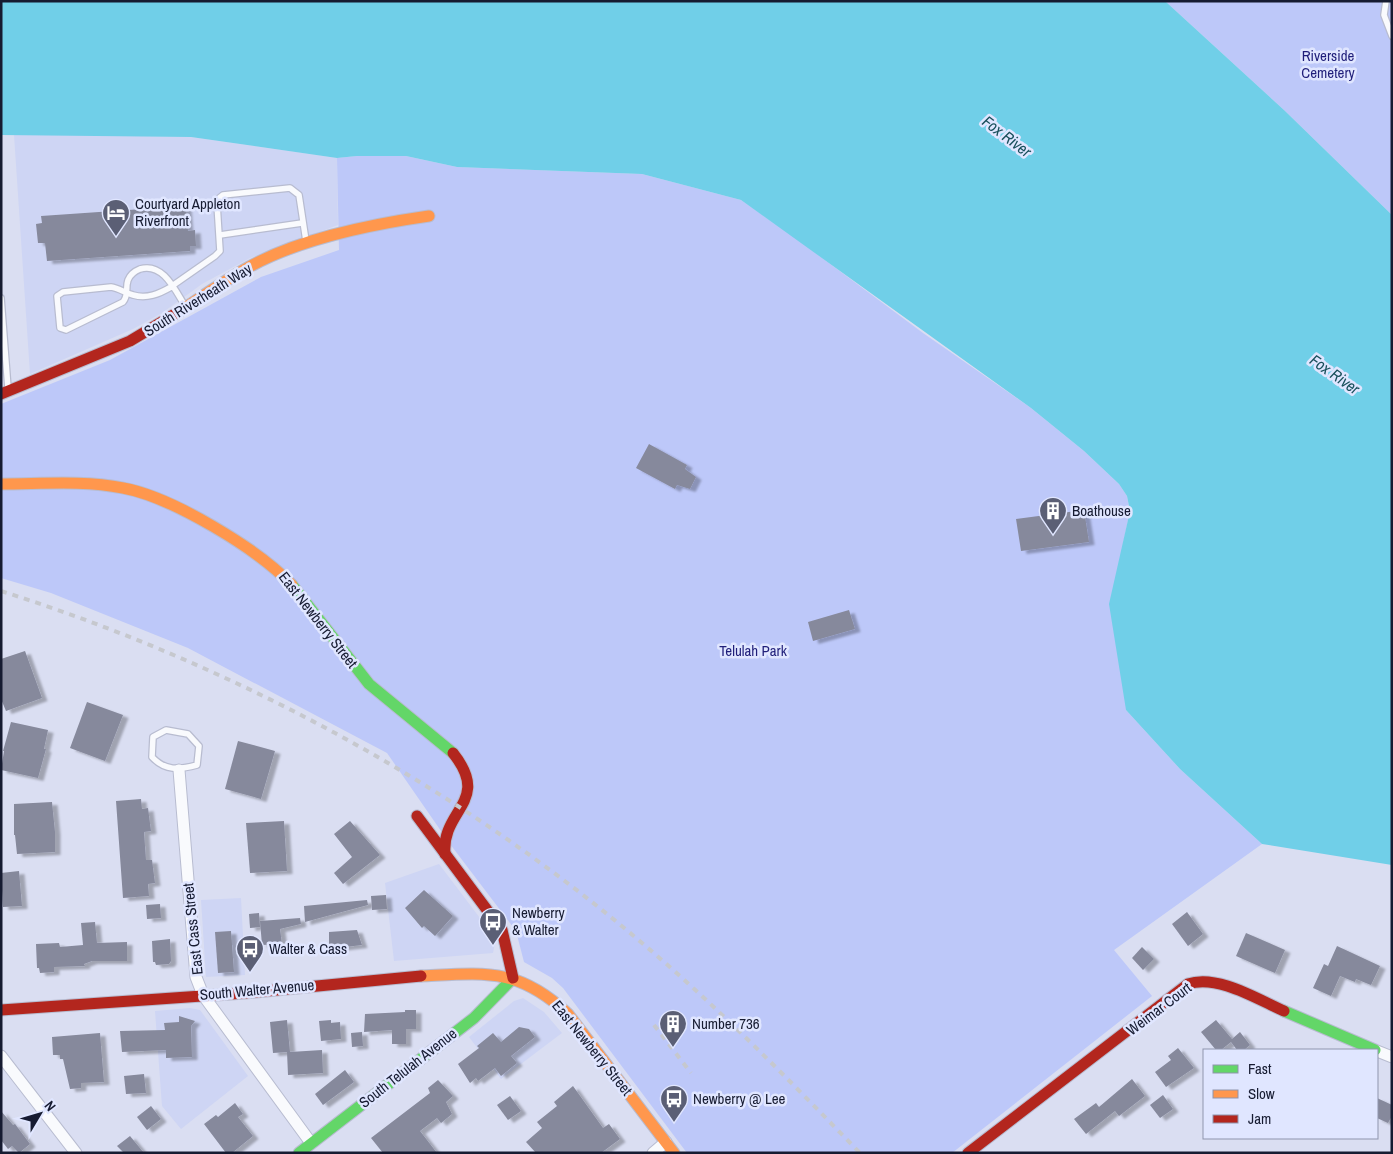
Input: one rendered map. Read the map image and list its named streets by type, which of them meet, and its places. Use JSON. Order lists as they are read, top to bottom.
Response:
{
  "streets": {
    "street": [
      "South Riverheath Way",
      "East Newberry Street",
      "East Cass Street",
      "South Walter Avenue",
      "Weimar Court",
      "South Telulah Avenue"
    ]
  },
  "crossings": [
    ["East Newberry Street", "South Walter Avenue"],
    ["East Newberry Street", "South Telulah Avenue"],
    ["East Cass Street", "South Walter Avenue"],
    ["East Cass Street", "South Telulah Avenue"],
    ["South Walter Avenue", "South Telulah Avenue"]
  ],
  "water": ["Fox River"],
  "parks": ["Riverside Cemetery", "Telulah Park"],
  "places": {
    "hotel": ["Courtyard Appleton Riverfront"],
    "building": ["Boathouse", "Number 736"],
    "bus stop": ["Newberry & Walter", "Walter & Cass", "Newberry @ Lee"]
  },
  "legend": ["Fast", "Slow", "Jam"],
  "north": "top right"
}
